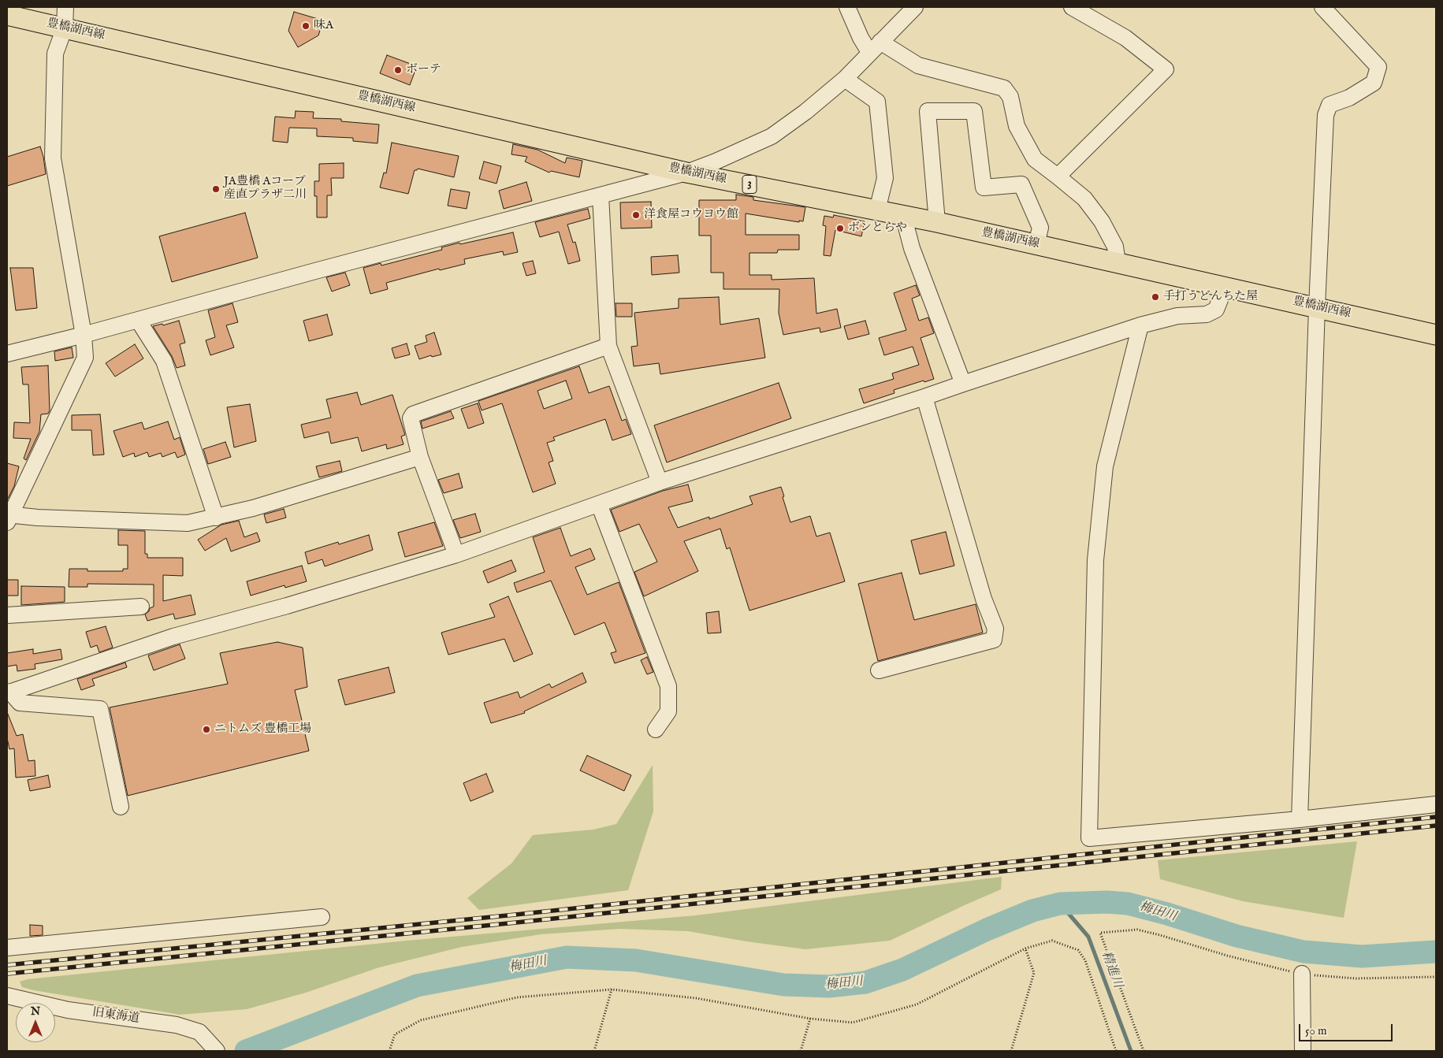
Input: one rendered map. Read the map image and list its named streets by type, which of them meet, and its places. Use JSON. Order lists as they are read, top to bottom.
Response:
{
  "streets": {
    "main road": ["豊橋湖西線", "3"],
    "street": ["旧東海道"]
  },
  "water": ["梅田川", "精進川"],
  "places": [
    "味A",
    "ボーテ",
    "JA豊橋 Aコープ 産直プラザ二川",
    "洋食屋コウヨウ館",
    "ボンとらや",
    "手打うどんちた屋",
    "ニトムズ 豊橋工場"
  ],
  "scale_bar": "50 m",
  "north": "top"
}
